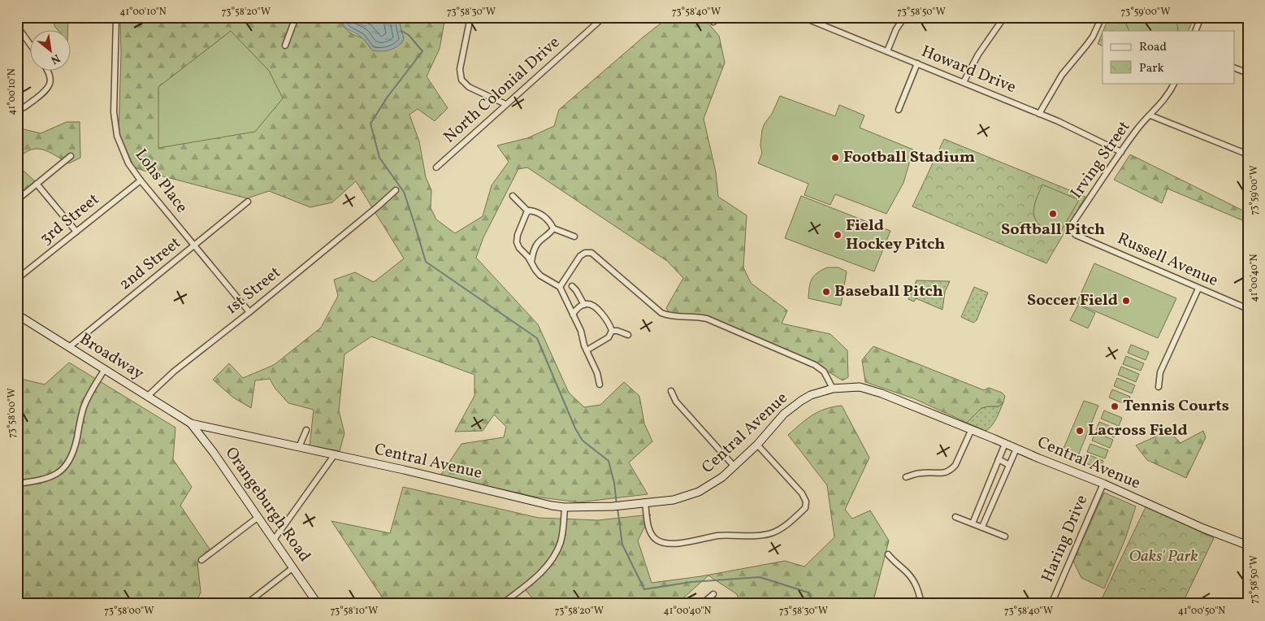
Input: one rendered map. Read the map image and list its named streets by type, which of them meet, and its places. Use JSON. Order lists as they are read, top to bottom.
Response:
{
  "streets": {
    "street": [
      "Howard Drive",
      "North Colonial Drive",
      "Irving Street",
      "Lohs Place",
      "3rd Street",
      "Russell Avenue",
      "2nd Street",
      "1st Street",
      "Broadway",
      "Central Avenue",
      "Orangeburgh Road",
      "Haring Drive"
    ]
  },
  "crossings": [
    ["Howard Drive", "Irving Street"],
    ["Irving Street", "Russell Avenue"],
    ["Lohs Place", "3rd Street"],
    ["Lohs Place", "2nd Street"],
    ["Lohs Place", "1st Street"],
    ["2nd Street", "Broadway"],
    ["1st Street", "Broadway"],
    ["Broadway", "Central Avenue"],
    ["Broadway", "Orangeburgh Road"],
    ["Central Avenue", "Orangeburgh Road"],
    ["Central Avenue", "Haring Drive"]
  ],
  "parks": ["Oaks' Park"],
  "places": [
    "Football Stadium",
    "Softball Pitch",
    "Field Hockey Pitch",
    "Baseball Pitch",
    "Soccer Field",
    "Tennis Courts",
    "Lacross Field"
  ],
  "legend": ["Road", "Park"],
  "north": "bottom right",
  "coordinates": [
    "41°00'10\"N",
    "73°58'20\"W",
    "73°58'30\"W",
    "73°58'40\"W",
    "73°58'50\"W",
    "73°59'00\"W",
    "41°00'40\"N",
    "73°58'00\"W",
    "73°58'10\"W",
    "41°00'50\"N"
  ]
}
